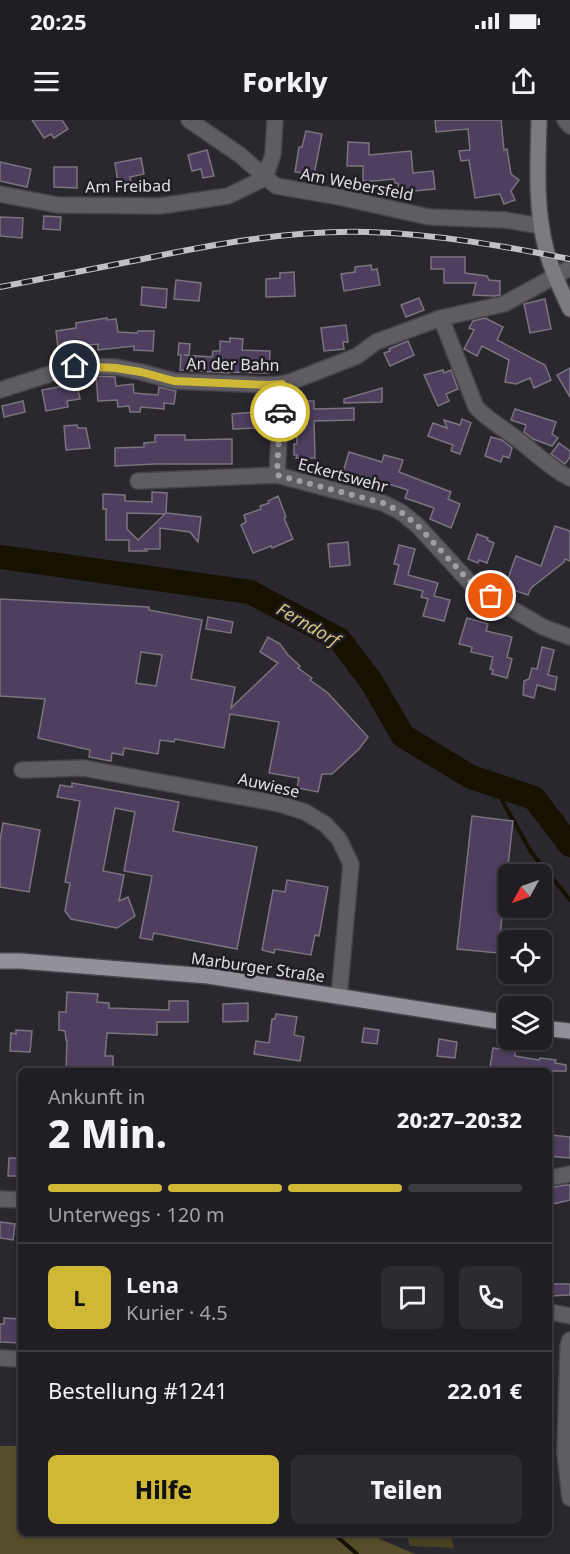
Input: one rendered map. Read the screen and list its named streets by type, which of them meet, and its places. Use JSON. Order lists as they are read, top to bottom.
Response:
{
  "streets": {
    "main road": ["Marburger Straße"],
    "street": [
      "Am Webersfeld",
      "Am Freibad",
      "An der Bahn",
      "Eckertswehr",
      "Auwiese"
    ]
  },
  "crossings": [
    ["Am Webersfeld", "Am Freibad"],
    ["An der Bahn", "Eckertswehr"],
    ["Auwiese", "Marburger Straße"]
  ],
  "water": ["Ferndorf"],
  "north": "bottom left",
  "page": {
    "status": "20:25",
    "header": "Forkly",
    "heading": ["2 Min.", "Ankunft in", "20:27–20:32"],
    "panel": [
      "Lena",
      "Kurier · 4.5",
      "Bestellung #1241",
      "22.01 €"
    ],
    "bar": "Unterwegs · 120 m",
    "round": "L",
    "buttons": ["Hilfe", "Teilen"]
  }
}
